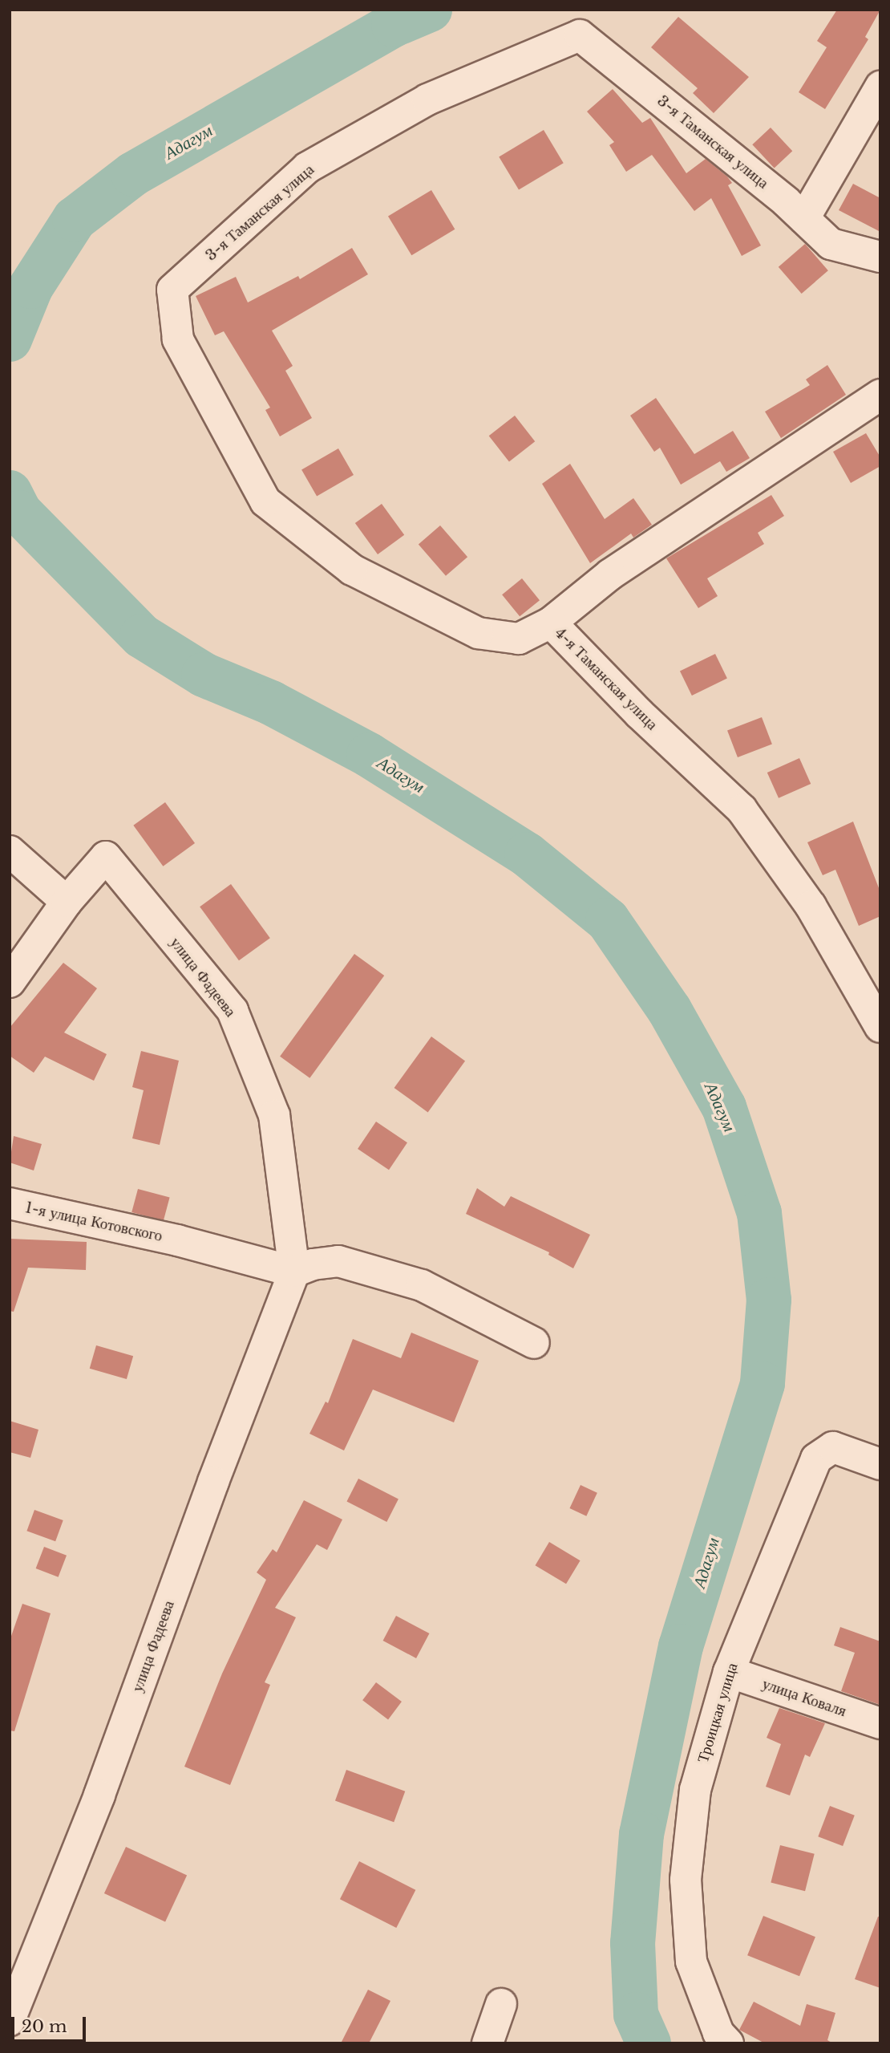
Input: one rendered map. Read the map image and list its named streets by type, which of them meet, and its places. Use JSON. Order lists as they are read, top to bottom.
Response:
{
  "streets": {
    "street": [
      "3-я Таманская улица",
      "4-я Таманская улица",
      "улица Фадеева",
      "1-я улица Котовского",
      "улица Коваля",
      "Троицкая улица"
    ]
  },
  "crossings": [
    ["3-я Таманская улица", "4-я Таманская улица"],
    ["улица Фадеева", "1-я улица Котовского"],
    ["улица Коваля", "Троицкая улица"]
  ],
  "water": ["Адагум"],
  "scale_bar": "20 m"
}
